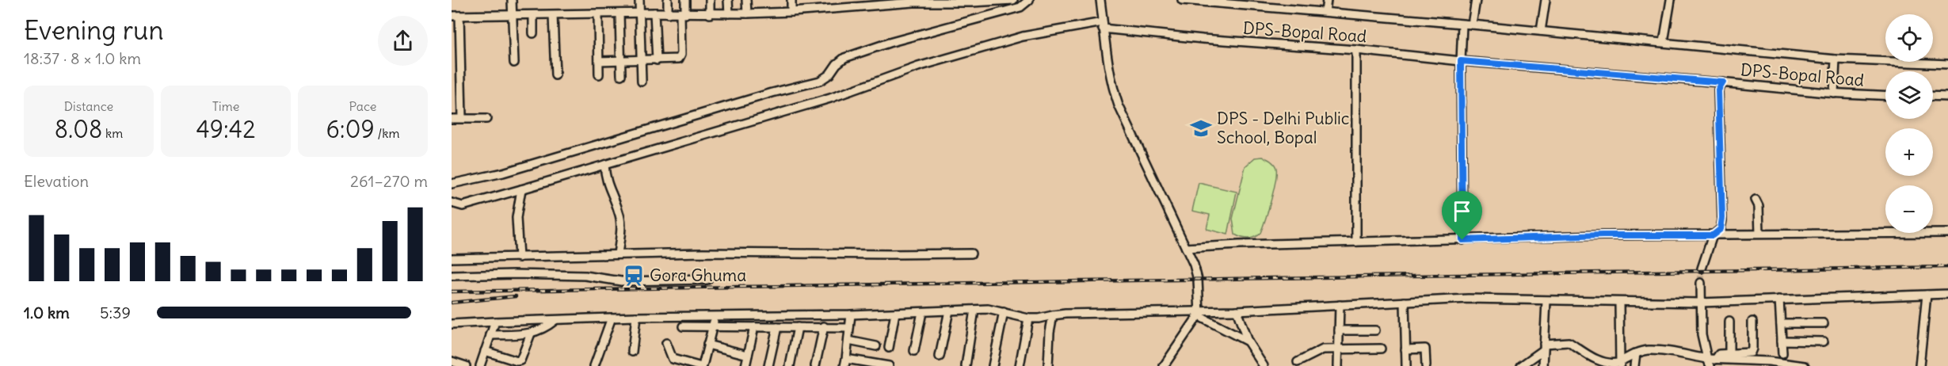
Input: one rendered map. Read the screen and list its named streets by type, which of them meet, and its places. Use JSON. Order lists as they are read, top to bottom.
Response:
{
  "streets": {
    "street": ["DPS-Bopal Road"]
  },
  "places": {
    "school or university": ["DPS - Delhi Public School, Bopal"],
    "station": ["Gora Ghuma"]
  },
  "page": {
    "heading": ["Evening run", "18:37 · 8 × 1.0 km"],
    "map_buttons": ["+", "−"],
    "stats": [
      ["Distance", "8.08 km"],
      ["Time", "49:42"],
      ["Pace", "6:09 /km"]
    ],
    "chart": ["Elevation", "261–270 m"],
    "list": [
      {
        "name": "1.0 km",
        "note": "5:39"
      }
    ]
  }
}
